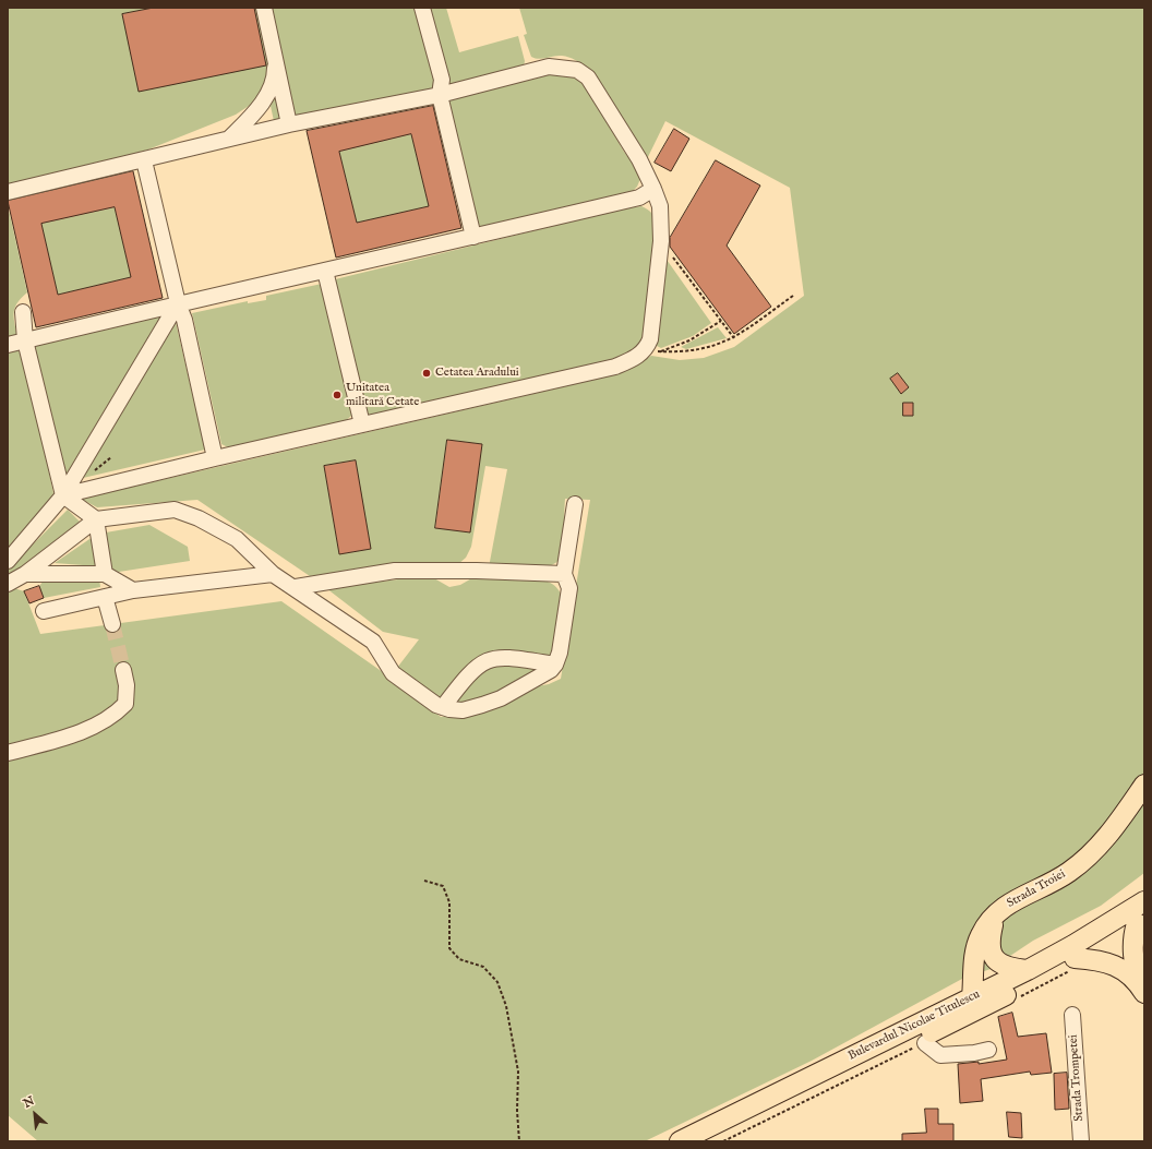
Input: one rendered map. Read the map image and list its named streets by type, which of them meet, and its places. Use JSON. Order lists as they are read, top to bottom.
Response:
{
  "streets": {
    "main road": ["Strada Troiei", "Bulevardul Nicolae Titulescu"],
    "street": ["Strada Trompetei"]
  },
  "crossings": [
    ["Strada Troiei", "Bulevardul Nicolae Titulescu"]
  ],
  "places": ["Cetatea Aradului", "Unitatea militară Cetate"],
  "north": "top left"
}
